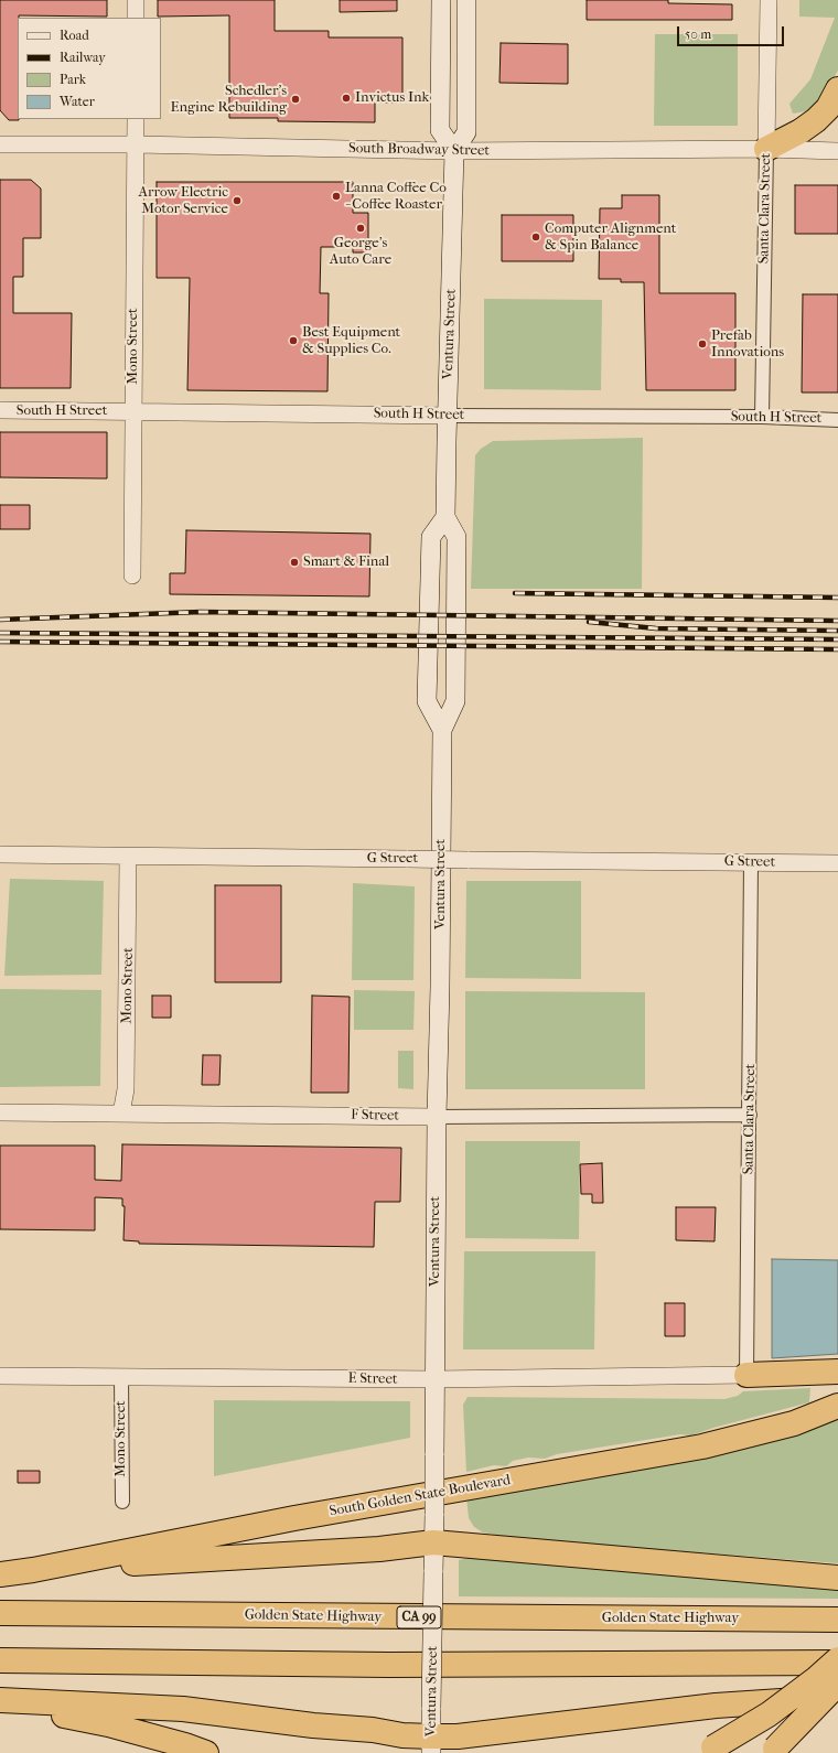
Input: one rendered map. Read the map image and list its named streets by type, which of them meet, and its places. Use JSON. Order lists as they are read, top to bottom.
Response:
{
  "streets": {
    "highway": ["South Golden State Boulevard", "Golden State Highway", "CA 99"],
    "main road": ["Ventura Street"],
    "street": [
      "South Broadway Street",
      "Santa Clara Street",
      "Mono Street",
      "South H Street",
      "G Street",
      "F Street",
      "E Street"
    ]
  },
  "crossings": [
    ["South Broadway Street", "Santa Clara Street"],
    ["South Broadway Street", "Ventura Street"],
    ["South Broadway Street", "Mono Street"],
    ["Santa Clara Street", "South H Street"],
    ["Santa Clara Street", "G Street"],
    ["Santa Clara Street", "F Street"],
    ["Santa Clara Street", "E Street"],
    ["Ventura Street", "South H Street"],
    ["Ventura Street", "F Street"],
    ["Ventura Street", "E Street"],
    ["Mono Street", "South H Street"],
    ["Mono Street", "G Street"],
    ["Mono Street", "F Street"],
    ["Mono Street", "E Street"]
  ],
  "places": [
    "Invictus Ink",
    "Schedler's Engine Rebuilding",
    "Lanna Coffee Co - Coffee Roaster",
    "Arrow Electric Motor Service",
    "George's Auto Care",
    "Computer Alignment & Spin Balance",
    "Best Equipment & Supplies Co.",
    "Prefab Innovations",
    "Smart & Final"
  ],
  "legend": [
    "Road",
    "Railway",
    "Park",
    "Water"
  ],
  "scale_bar": "50 m"
}
